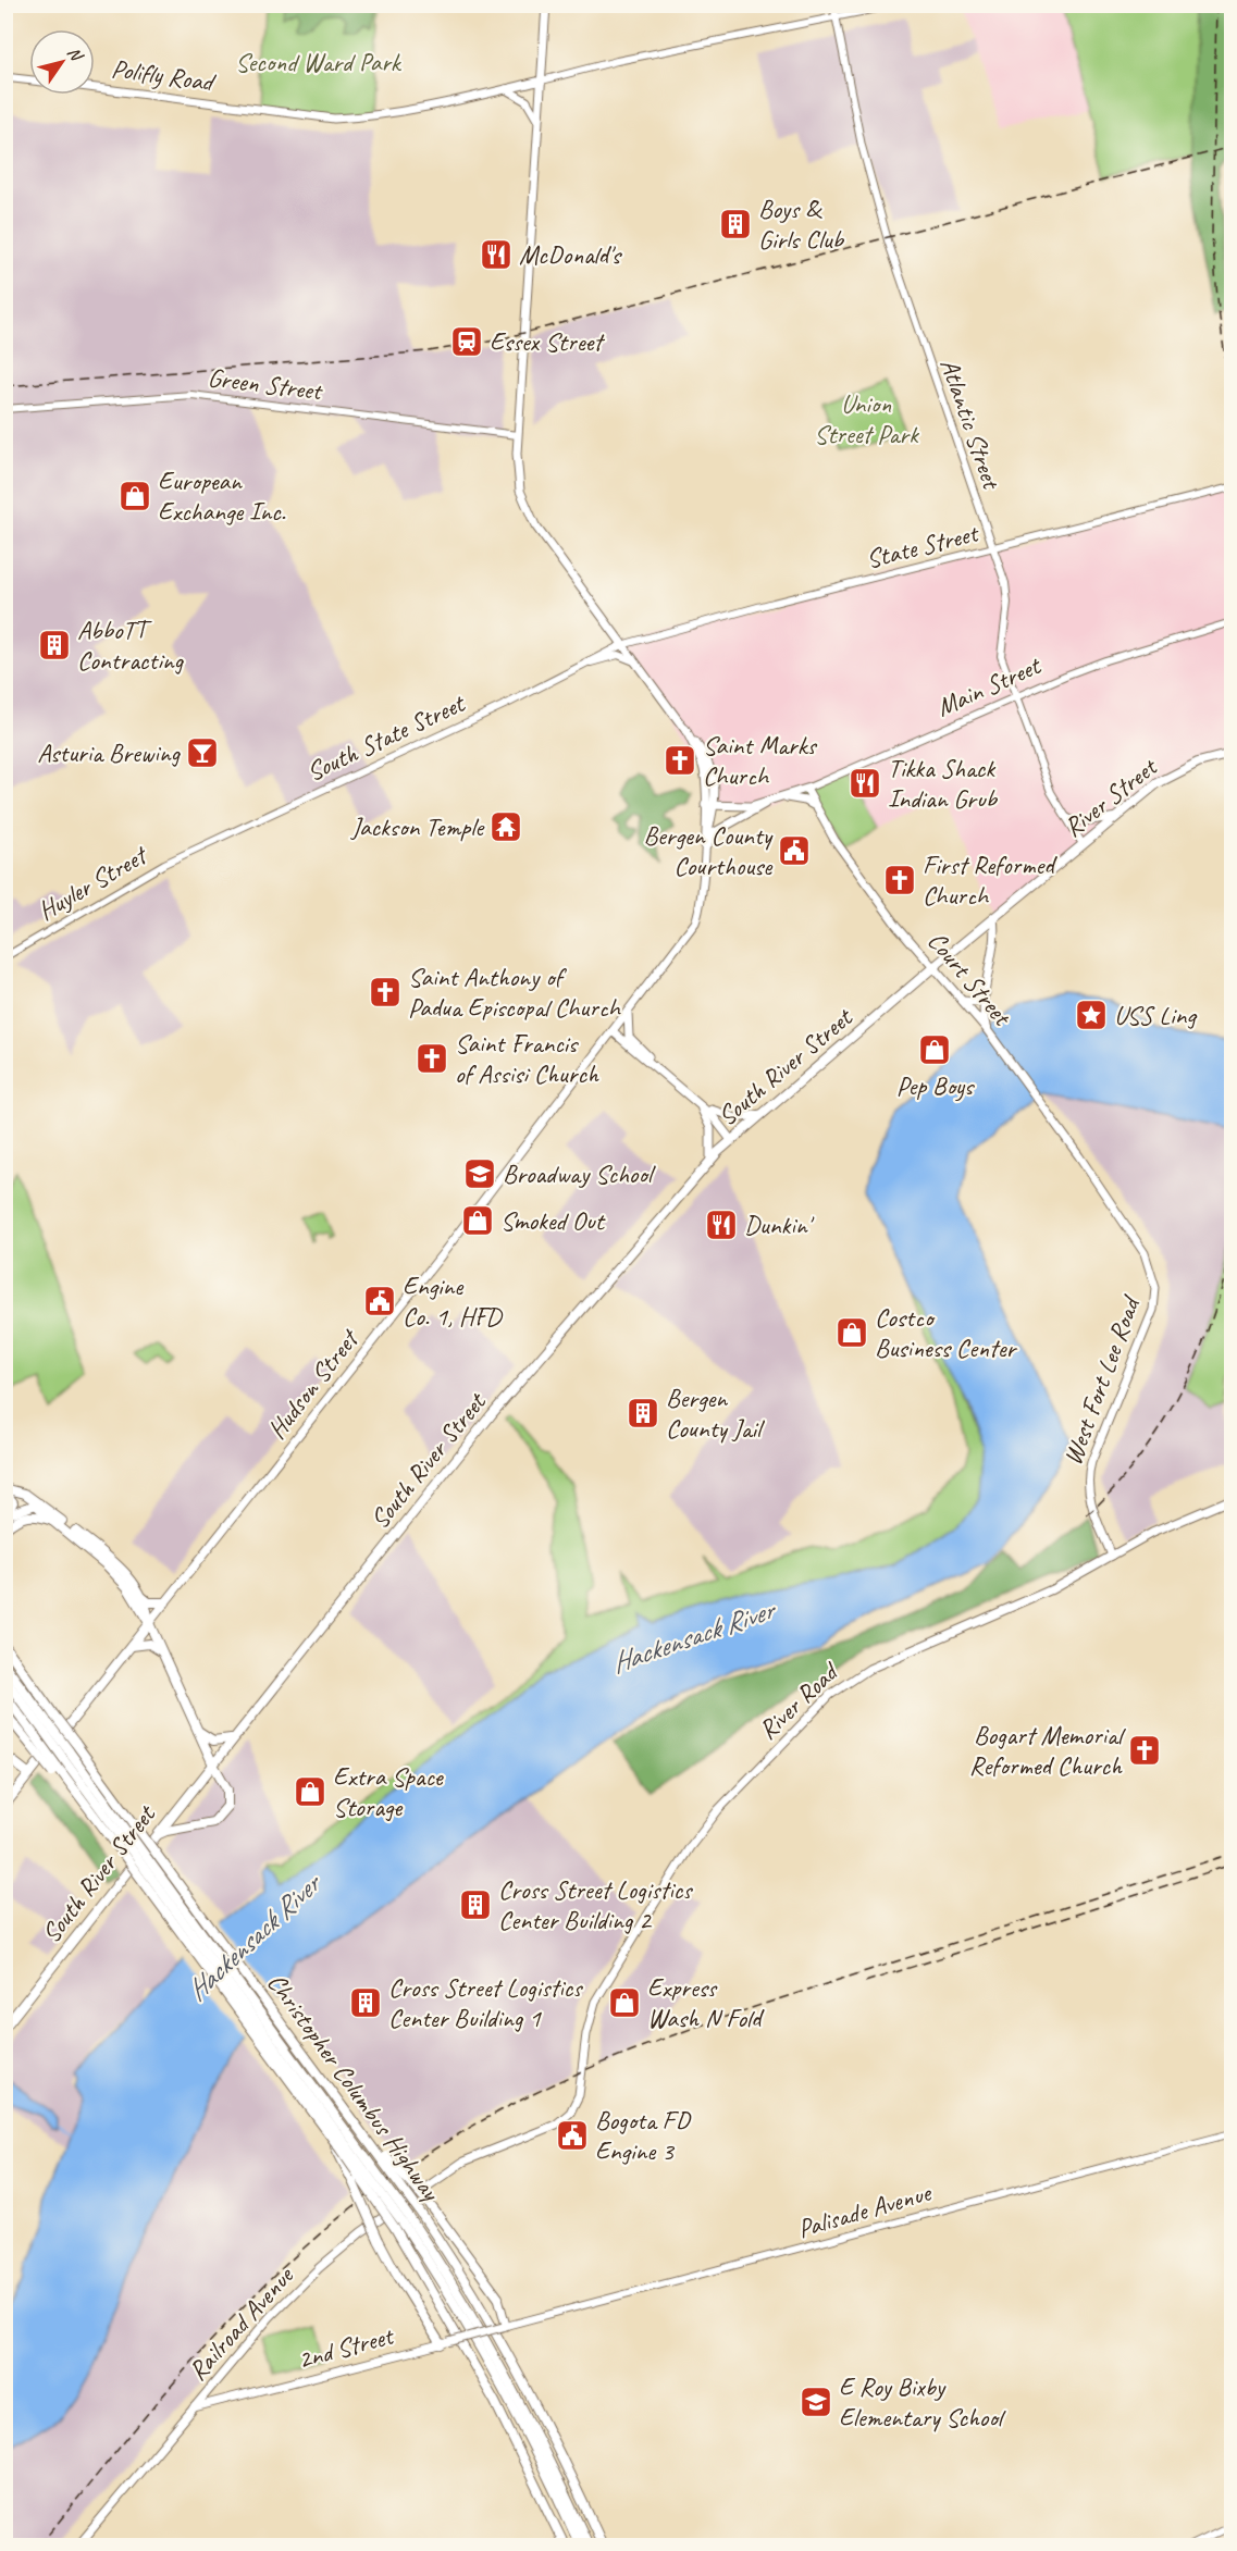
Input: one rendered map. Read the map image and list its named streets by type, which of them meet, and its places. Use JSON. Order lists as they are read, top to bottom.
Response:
{
  "streets": {
    "highway": ["Christopher Columbus Highway"],
    "main road": [
      "Polifly Road",
      "Main Street",
      "River Street",
      "Court Street",
      "South River Street",
      "West Fort Lee Road",
      "Hudson Street",
      "River Road",
      "Railroad Avenue",
      "2nd Street"
    ],
    "street": [
      "Green Street",
      "Atlantic Street",
      "State Street",
      "South State Street",
      "Huyler Street",
      "Palisade Avenue"
    ]
  },
  "crossings": [
    ["Atlantic Street", "State Street"],
    ["Atlantic Street", "Main Street"],
    ["Atlantic Street", "River Street"],
    ["State Street", "South State Street"],
    ["Main Street", "Court Street"],
    ["Main Street", "Hudson Street"],
    ["South State Street", "Huyler Street"],
    ["River Street", "Court Street"],
    ["River Street", "South River Street"],
    ["Court Street", "South River Street"],
    ["Court Street", "West Fort Lee Road"],
    ["West Fort Lee Road", "River Road"],
    ["River Road", "Railroad Avenue"],
    ["Palisade Avenue", "2nd Street"],
    ["Railroad Avenue", "2nd Street"]
  ],
  "water": ["Hackensack River"],
  "parks": ["Second Ward Park", "Union Street Park"],
  "places": {
    "building": [
      "Boys & Girls Club",
      "AbboTT Contracting",
      "Bergen County Jail",
      "Cross Street Logistics Center Building 2",
      "Cross Street Logistics Center Building 1"
    ],
    "restaurant": ["McDonald's", "Tikka Shack Indian Grub", "Dunkin'"],
    "station": ["Essex Street"],
    "shop": [
      "European Exchange Inc.",
      "Pep Boys",
      "Smoked Out",
      "Costco Business Center",
      "Extra Space Storage",
      "Express Wash N Fold"
    ],
    "bar": ["Asturia Brewing"],
    "church": [
      "Saint Marks Church",
      "First Reformed Church",
      "Saint Anthony of Padua Episcopal Church",
      "Saint Francis of Assisi Church",
      "Bogart Memorial Reformed Church"
    ],
    "temple": ["Jackson Temple"],
    "public building": ["Bergen County Courthouse", "Engine Co. 1, HFD", "Bogota FD Engine 3"],
    "place": ["USS Ling"],
    "school or university": ["Broadway School", "E Roy Bixby Elementary School"]
  },
  "north": "top right"
}
